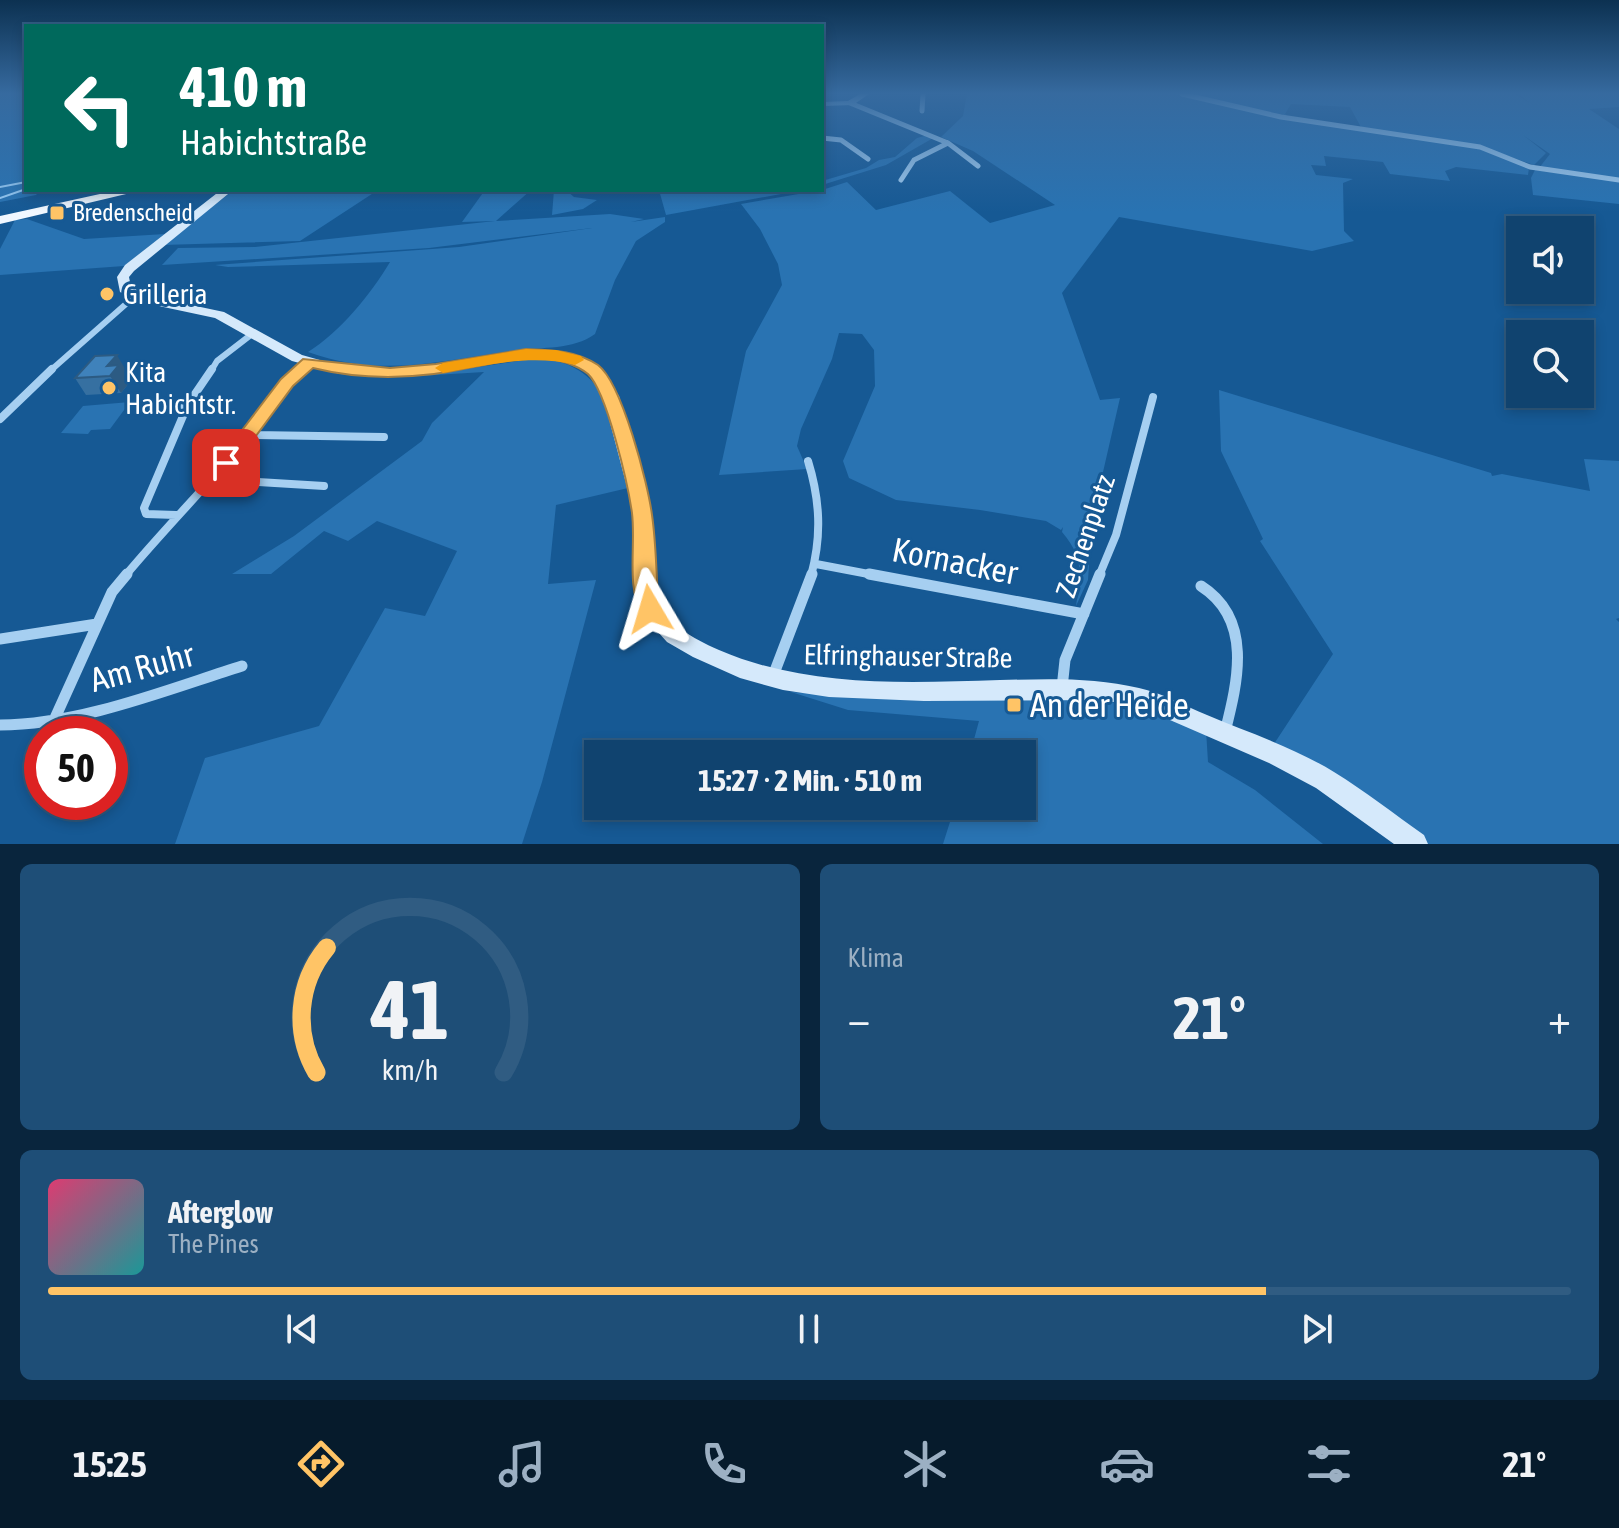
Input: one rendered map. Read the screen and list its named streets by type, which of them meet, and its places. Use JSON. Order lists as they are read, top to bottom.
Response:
{
  "streets": {
    "main road": ["Elfringhauser Straße"],
    "street": ["Zechenplatz", "Kornacker", "Am Ruhr"]
  },
  "crossings": [
    ["Zechenplatz", "Kornacker"],
    ["Zechenplatz", "Elfringhauser Straße"]
  ],
  "places": {
    "transit": ["Bredenscheid", "An der Heide"],
    "other": ["Grilleria", "Kita Habichtstr."]
  },
  "page": {
    "turn": ["410 m", "Habichtstraße"],
    "limit": "50",
    "trip": "15:27 · 2 Min. · 510 m",
    "tile": "Klima",
    "heat": ["−", "21°", "+"],
    "song": ["Afterglow", "The Pines"],
    "tabs": ["15:25", "21°"],
    "gauge": ["41", "km/h"]
  }
}
